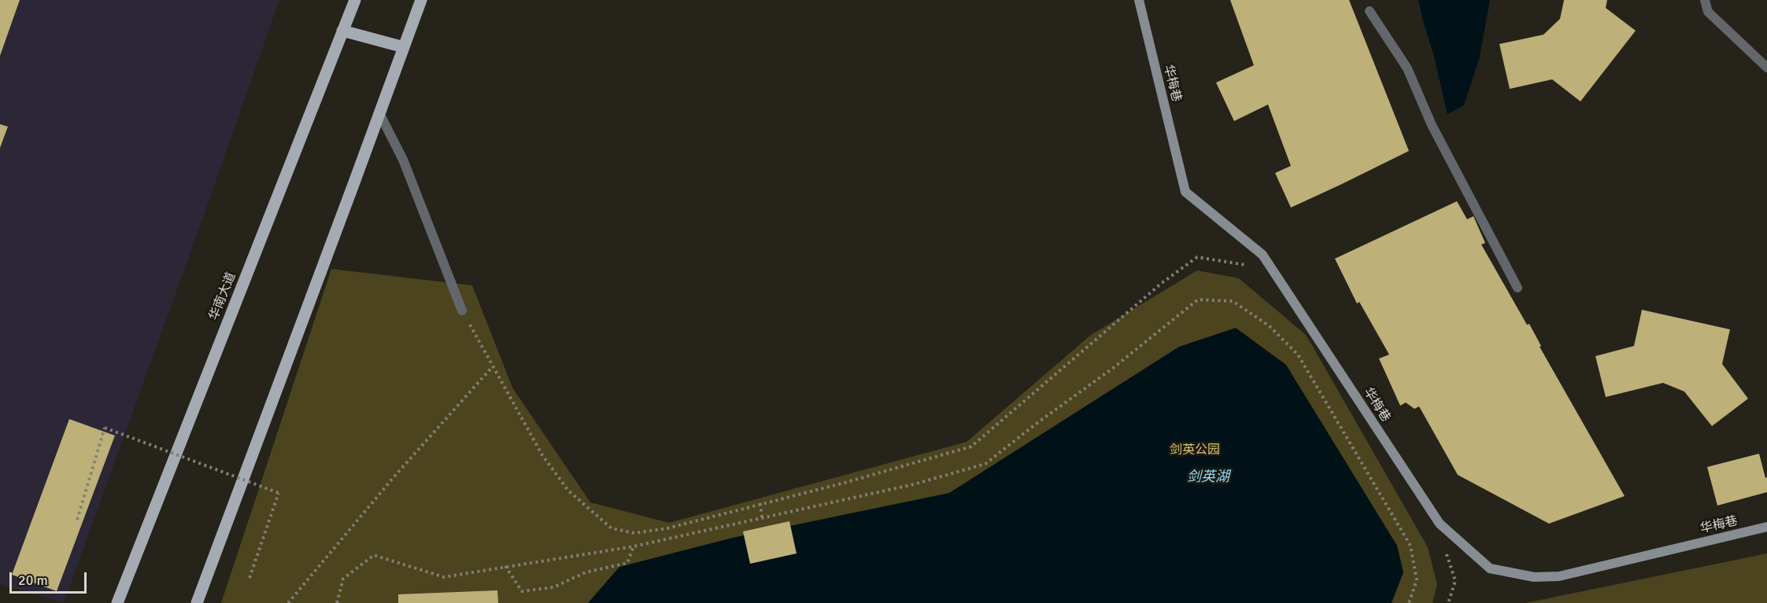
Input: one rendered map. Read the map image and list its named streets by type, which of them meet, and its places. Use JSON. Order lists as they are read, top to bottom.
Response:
{
  "streets": {
    "main road": ["华南大道"],
    "street": ["华梅巷"]
  },
  "water": ["剑英湖"],
  "parks": ["剑英公园"],
  "scale_bar": "20 m"
}
